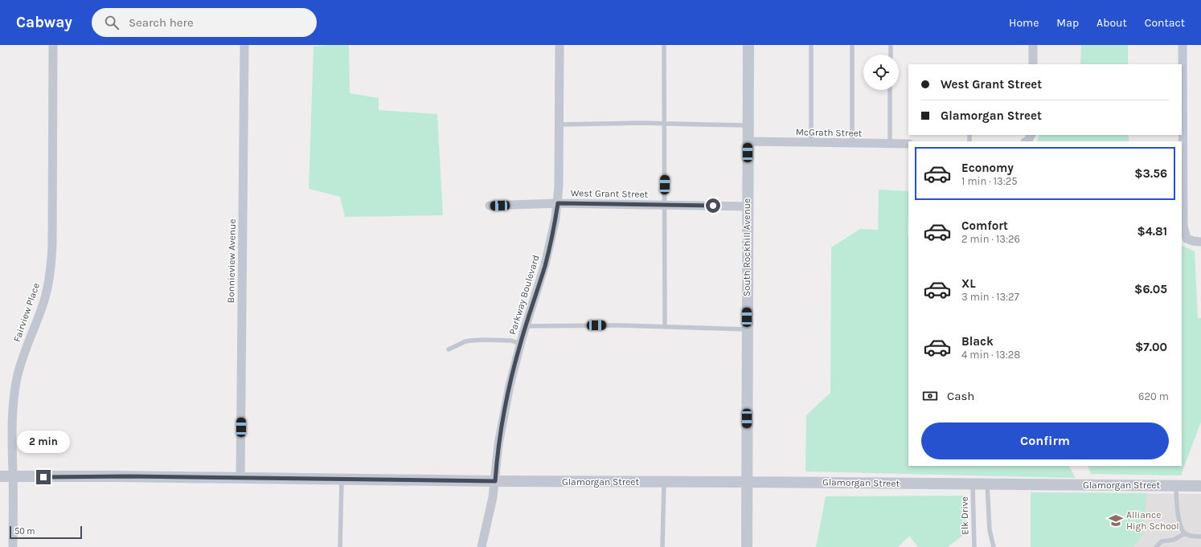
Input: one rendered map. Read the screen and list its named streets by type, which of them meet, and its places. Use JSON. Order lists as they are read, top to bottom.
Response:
{
  "streets": {
    "street": [
      "McGrath Street",
      "West Grant Street",
      "South Rockhill Avenue",
      "Bonnieview Avenue",
      "Parkway Boulevard",
      "Fairview Place",
      "Glamorgan Street"
    ],
    "lane": ["Elk Drive"]
  },
  "crossings": [
    ["McGrath Street", "South Rockhill Avenue"],
    ["West Grant Street", "South Rockhill Avenue"],
    ["West Grant Street", "Parkway Boulevard"],
    ["South Rockhill Avenue", "Glamorgan Street"],
    ["Bonnieview Avenue", "Glamorgan Street"],
    ["Parkway Boulevard", "Glamorgan Street"],
    ["Fairview Place", "Glamorgan Street"],
    ["Glamorgan Street", "Elk Drive"]
  ],
  "places": {
    "school or university": ["Alliance High School"]
  },
  "scale_bar": "50 m",
  "page": {
    "header": "Cabway",
    "search": "Search here",
    "nav": [
      "Home",
      "Map",
      "About",
      "Contact"
    ],
    "banner": ["West Grant Street", "Glamorgan Street"],
    "list": [
      {
        "name": "Economy",
        "note": "1 min · 13:25",
        "value": "$3.56"
      },
      {
        "name": "Comfort",
        "note": "2 min · 13:26",
        "value": "$4.81"
      },
      {
        "name": "XL",
        "note": "3 min · 13:27",
        "value": "$6.05"
      },
      {
        "name": "Black",
        "note": "4 min · 13:28",
        "value": "$7.00"
      }
    ],
    "pay": ["Cash", "620 m"],
    "buttons": "Confirm",
    "bubble": "2 min",
    "scale": "50 m"
  }
}
